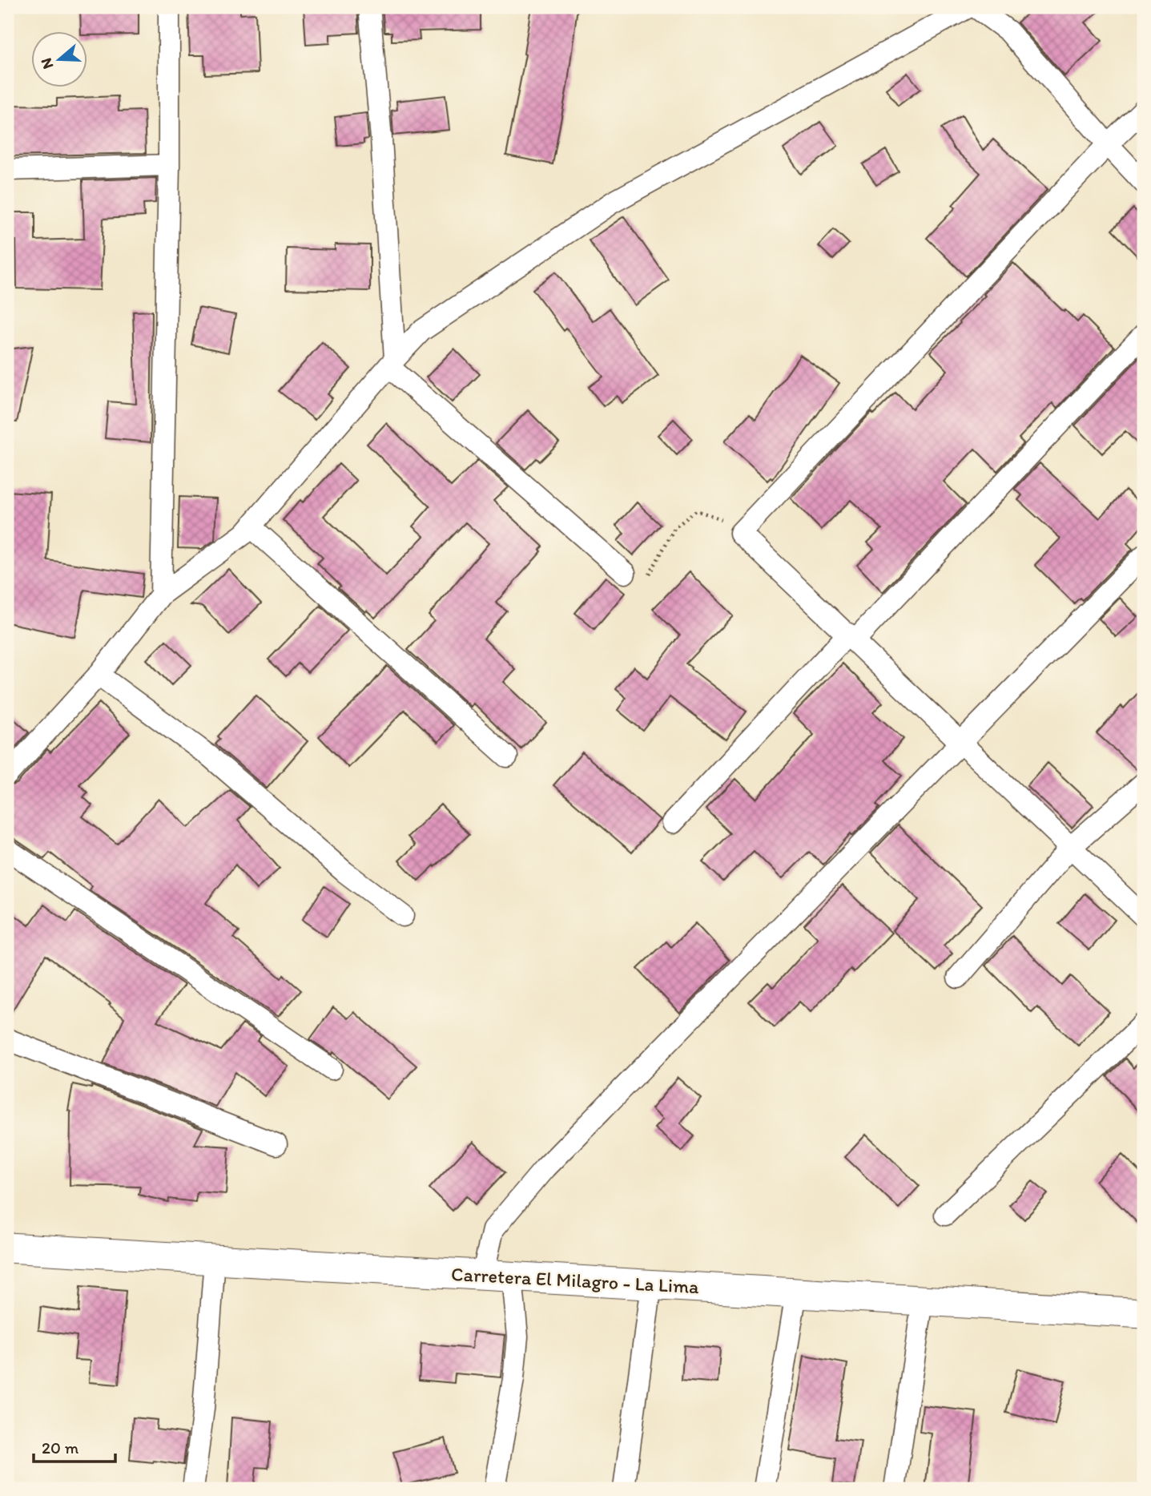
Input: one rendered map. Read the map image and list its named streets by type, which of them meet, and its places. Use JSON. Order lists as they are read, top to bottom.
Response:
{
  "streets": {
    "main road": ["Carretera El Milagro - La Lima"]
  },
  "scale_bar": "20 m",
  "north": "left"
}
